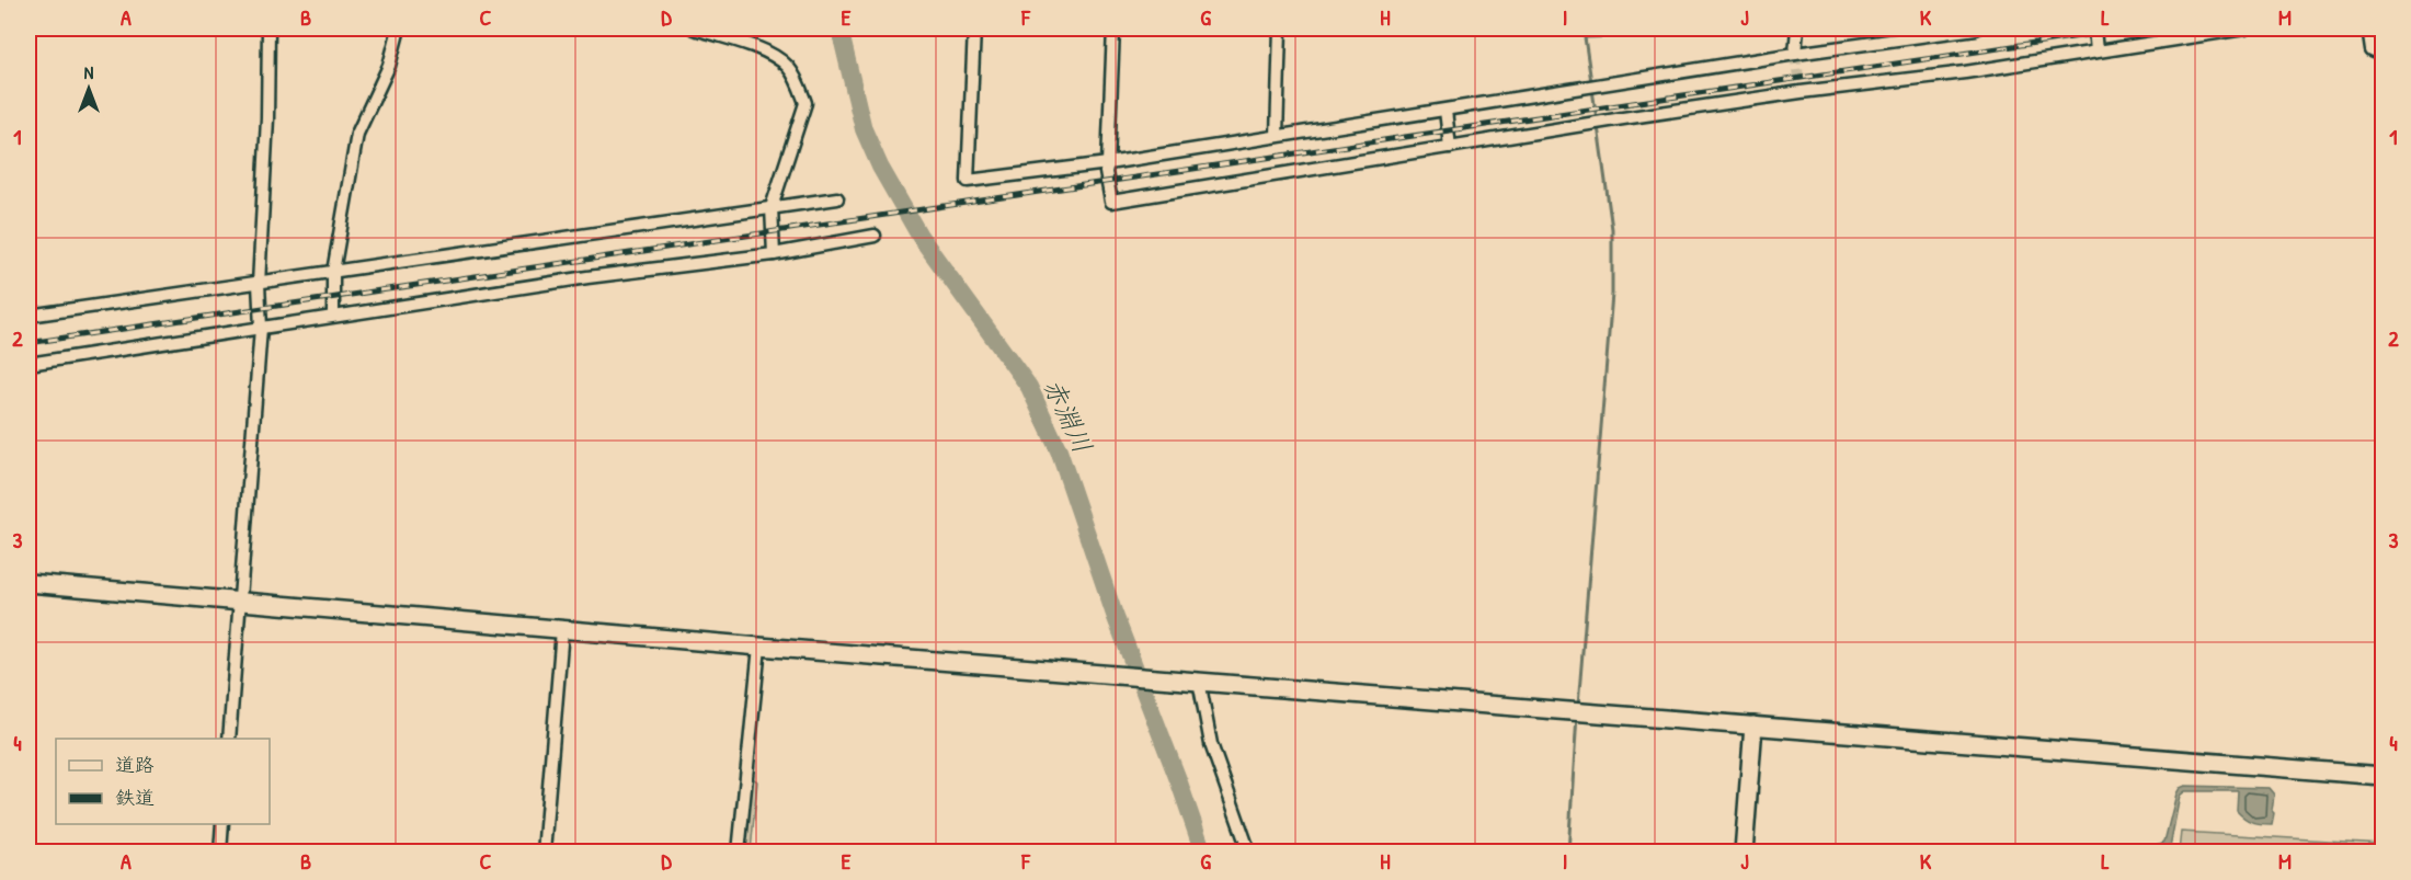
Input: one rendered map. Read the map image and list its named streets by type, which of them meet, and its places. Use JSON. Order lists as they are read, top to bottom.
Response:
{
  "water": ["赤淵川"],
  "legend": ["道路", "鉄道"],
  "north": "top",
  "grid": {
    "columns": [
      "A",
      "B",
      "C",
      "D",
      "E",
      "F",
      "G",
      "H",
      "I",
      "J",
      "K",
      "L",
      "M"
    ],
    "rows": [
      "1",
      "2",
      "3",
      "4"
    ]
  }
}
